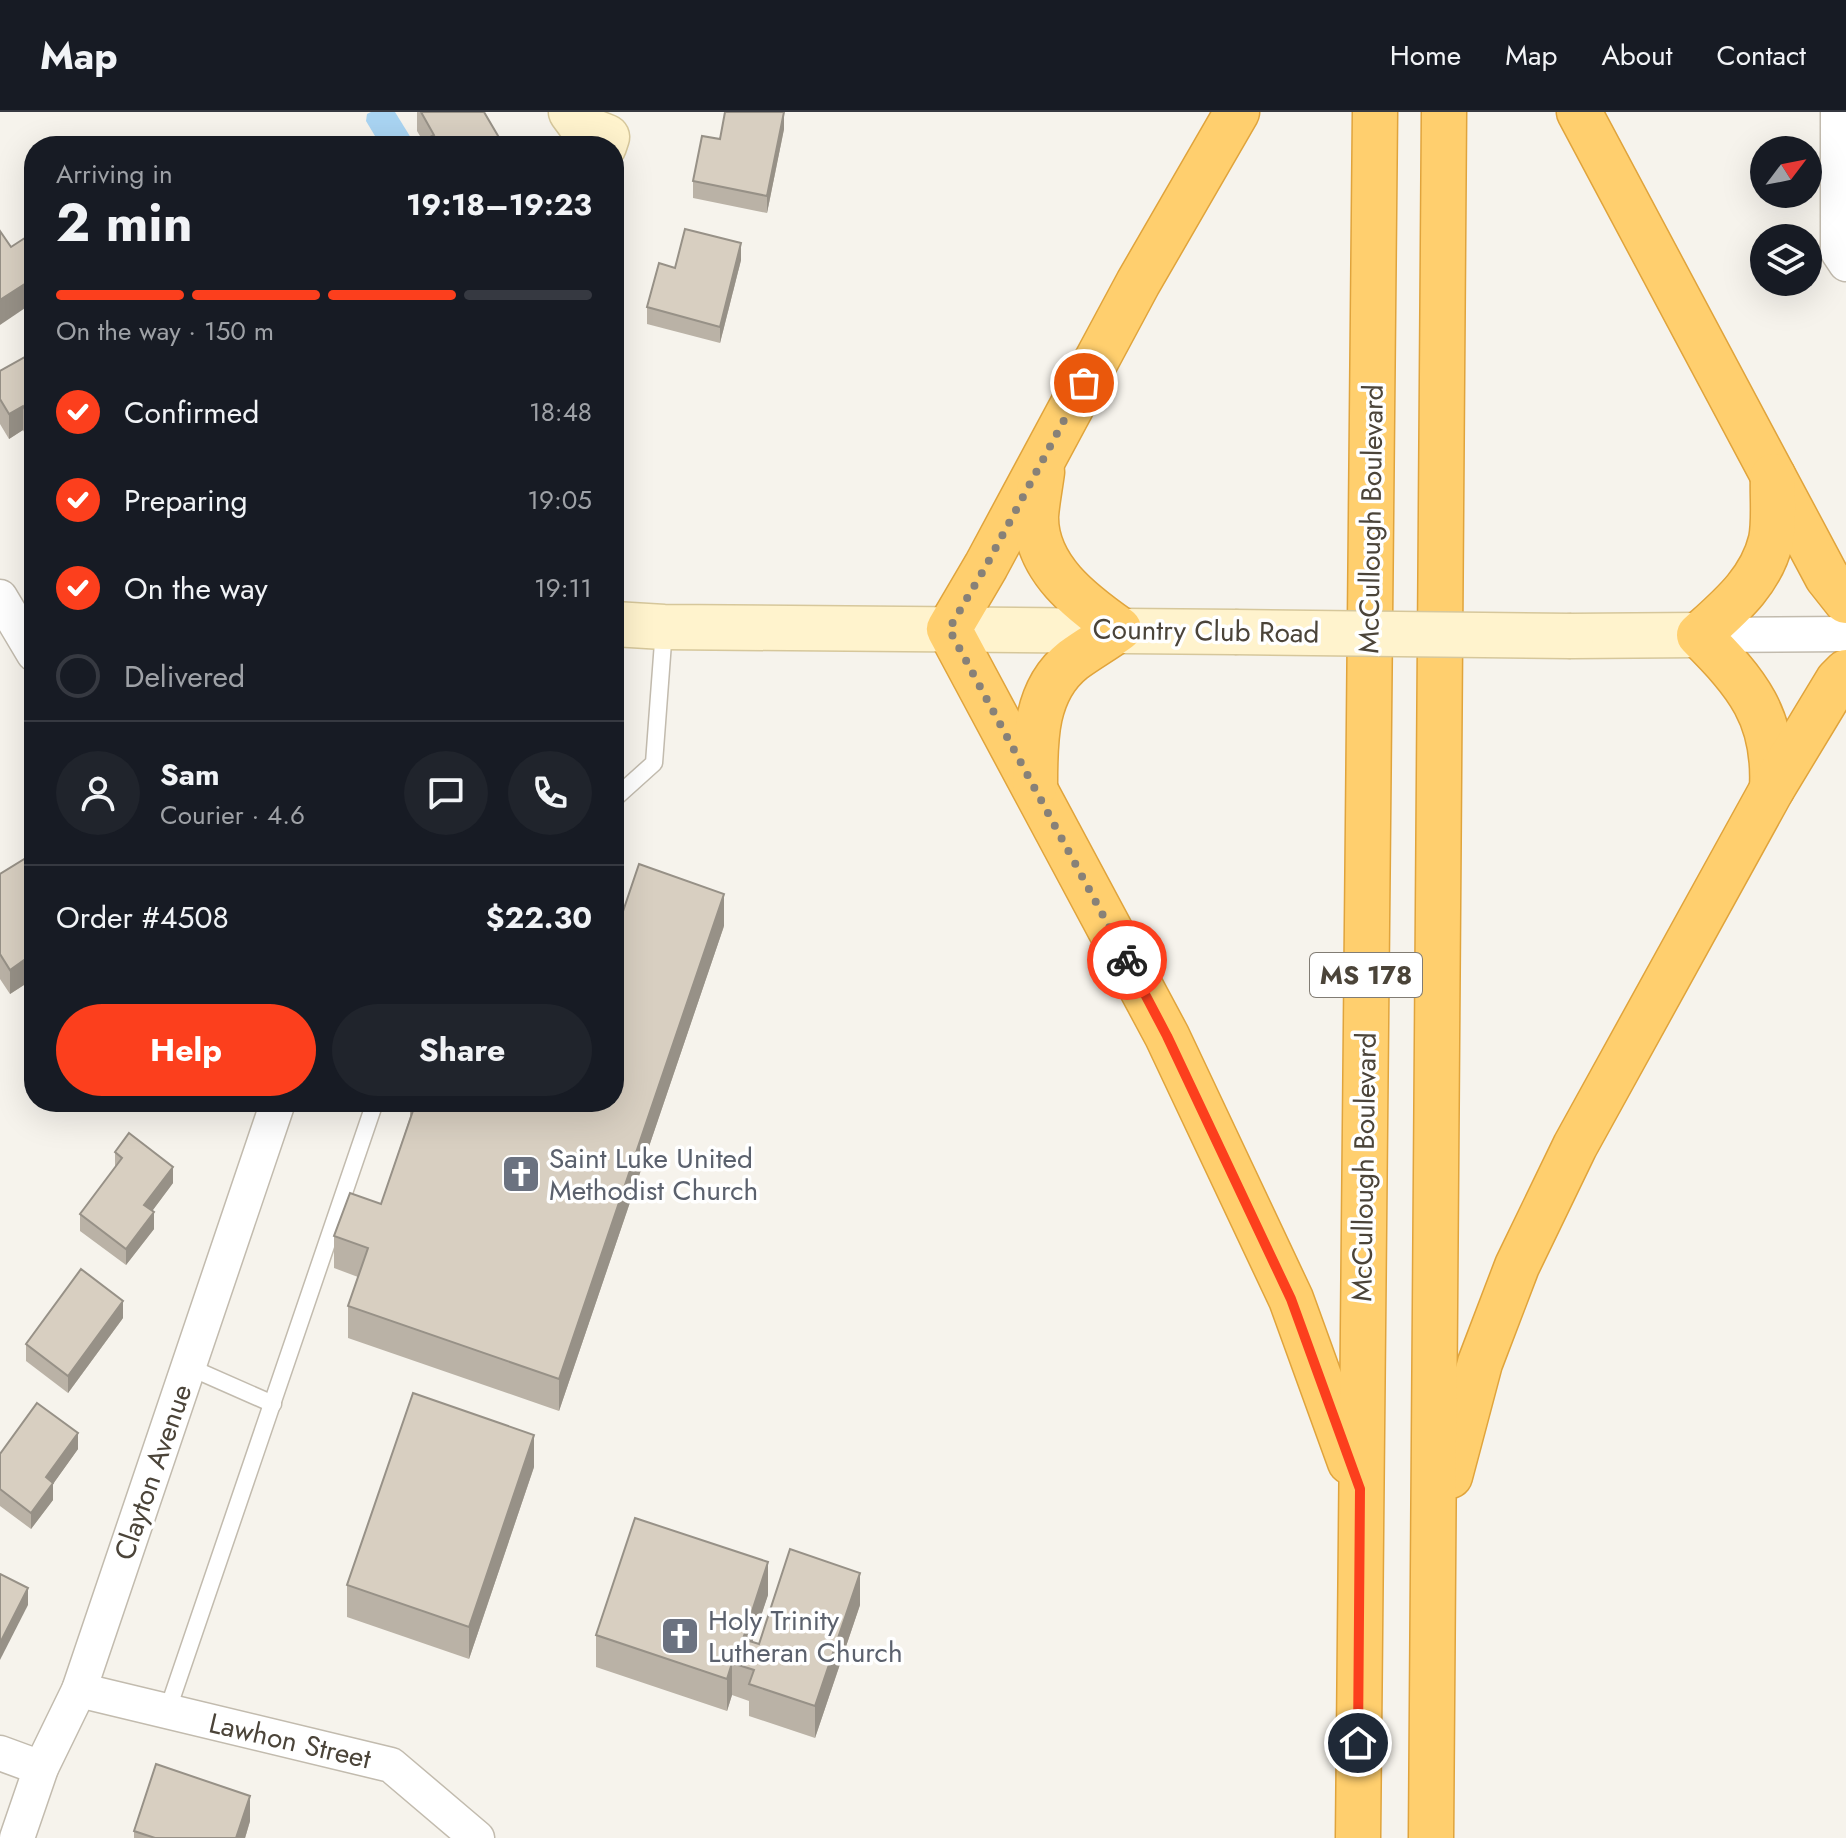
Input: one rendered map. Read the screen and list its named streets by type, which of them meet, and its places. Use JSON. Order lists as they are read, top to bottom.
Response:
{
  "streets": {
    "highway": ["McCullough Boulevard", "MS 178"],
    "street": ["Country Club Road", "Clayton Avenue", "Lawhon Street"]
  },
  "crossings": [
    ["Clayton Avenue", "Lawhon Street"]
  ],
  "places": {
    "church": ["Saint Luke United Methodist Church", "Holy Trinity Lutheran Church"]
  },
  "north": "top right",
  "page": {
    "header": "Map",
    "nav": [
      "Home",
      "Map",
      "About",
      "Contact"
    ],
    "heading": ["2 min", "Arriving in", "19:18–19:23"],
    "panel": [
      "Sam",
      "Courier · 4.6",
      "Order #4508",
      "$22.30"
    ],
    "bar": "On the way · 150 m",
    "list": [
      ["Confirmed", "18:48"],
      ["Preparing", "19:05"],
      ["On the way", "19:11"],
      "Delivered"
    ],
    "buttons": ["Help", "Share"]
  }
}
